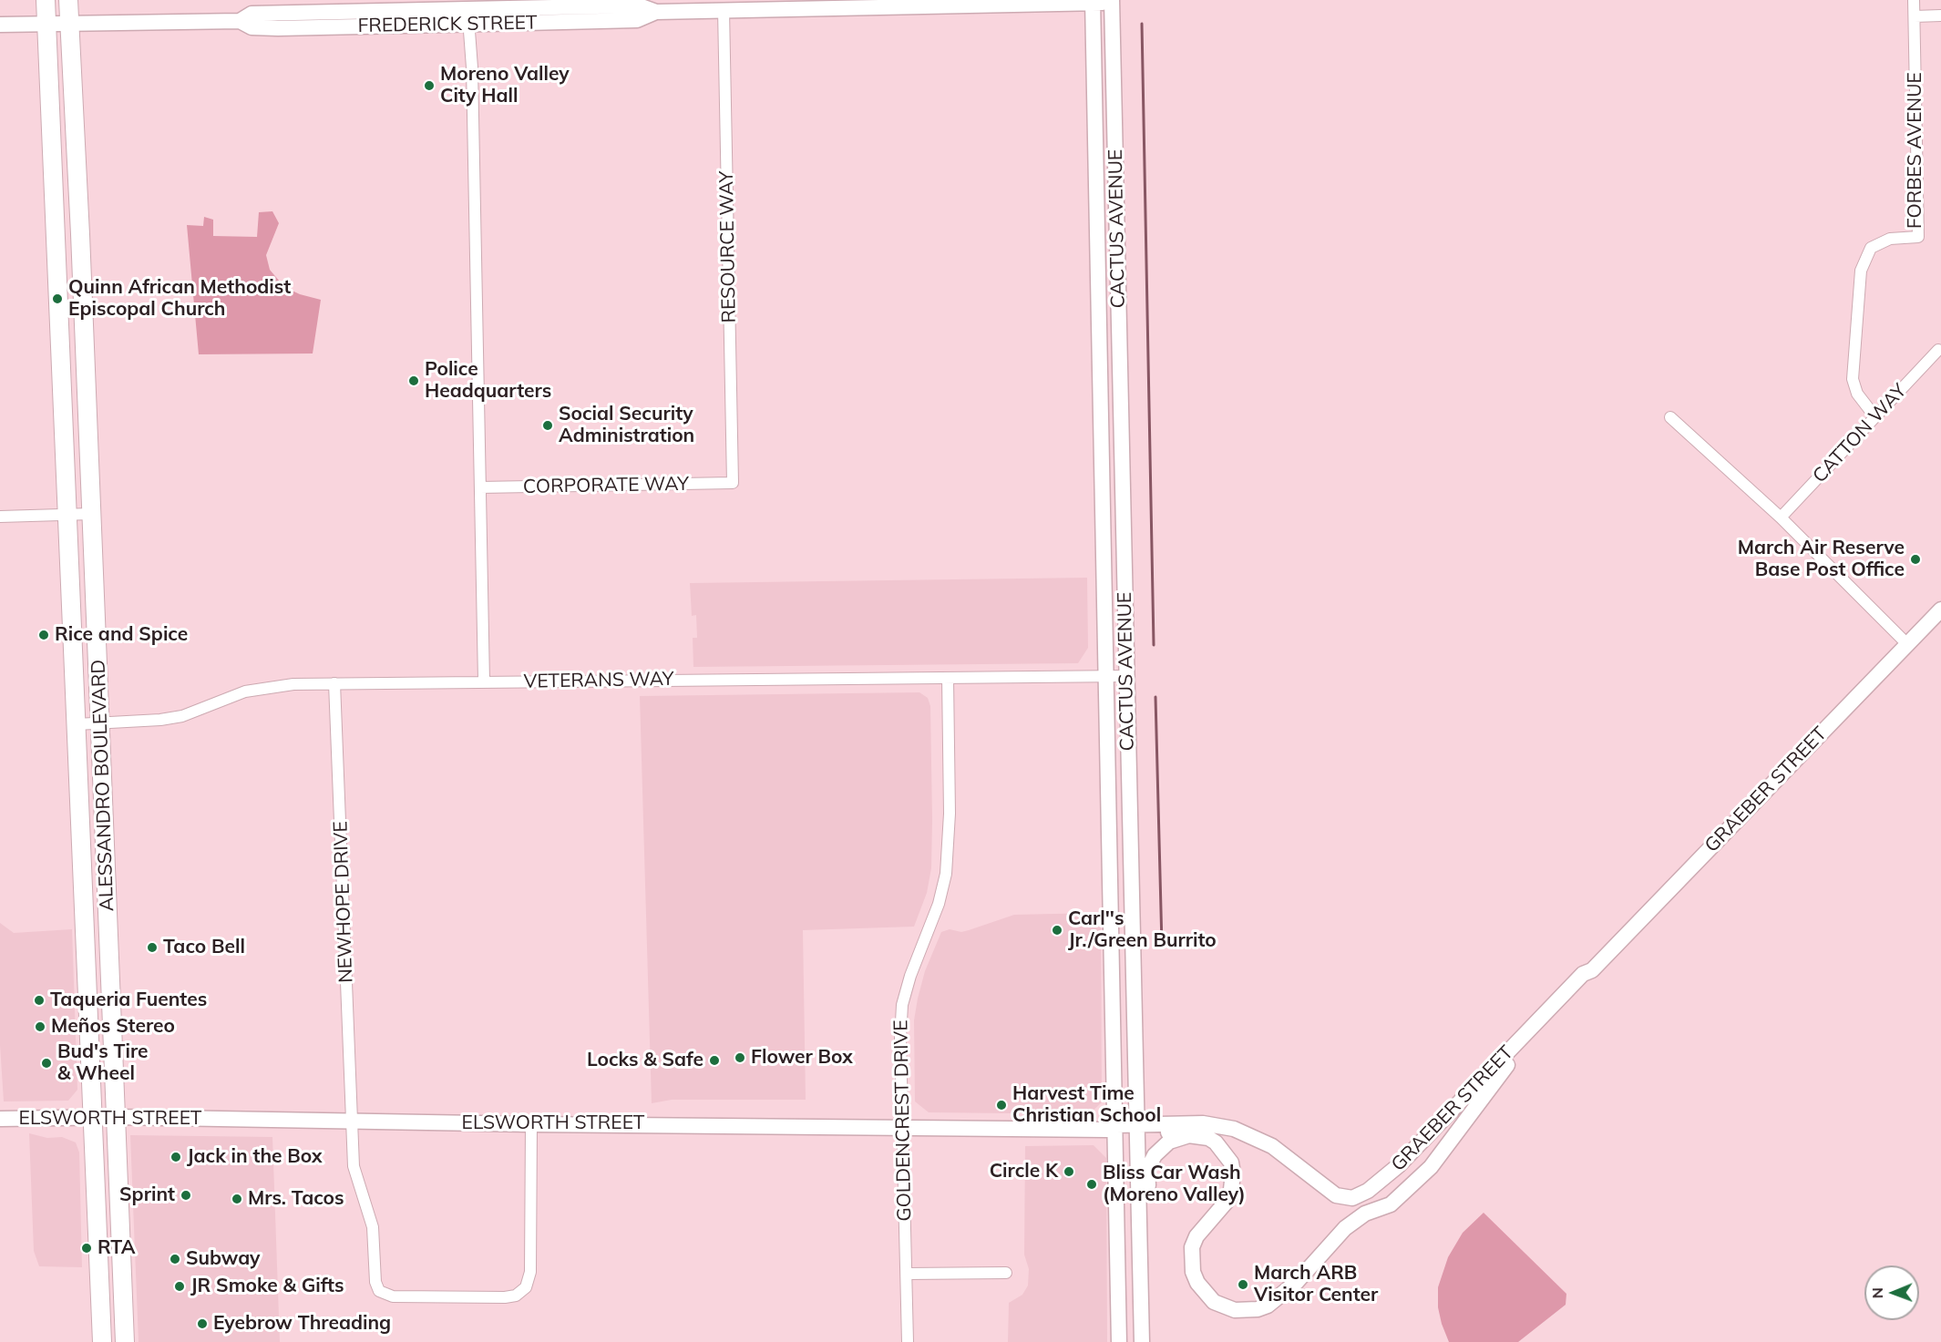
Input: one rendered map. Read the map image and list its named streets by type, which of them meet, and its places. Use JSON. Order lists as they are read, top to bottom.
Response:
{
  "streets": {
    "main road": [
      "FREDERICK STREET",
      "CACTUS AVENUE",
      "ALESSANDRO BOULEVARD",
      "GRAEBER STREET",
      "ELSWORTH STREET"
    ],
    "street": [
      "FORBES AVENUE",
      "RESOURCE WAY",
      "CATTON WAY",
      "CORPORATE WAY",
      "VETERANS WAY",
      "NEWHOPE DRIVE",
      "GOLDENCREST DRIVE"
    ]
  },
  "crossings": [
    ["FREDERICK STREET", "CACTUS AVENUE"],
    ["FREDERICK STREET", "RESOURCE WAY"],
    ["FREDERICK STREET", "ALESSANDRO BOULEVARD"],
    ["FORBES AVENUE", "CATTON WAY"],
    ["CACTUS AVENUE", "VETERANS WAY"],
    ["CACTUS AVENUE", "GRAEBER STREET"],
    ["CACTUS AVENUE", "ELSWORTH STREET"],
    ["RESOURCE WAY", "CORPORATE WAY"],
    ["VETERANS WAY", "ALESSANDRO BOULEVARD"],
    ["VETERANS WAY", "NEWHOPE DRIVE"],
    ["VETERANS WAY", "GOLDENCREST DRIVE"],
    ["ALESSANDRO BOULEVARD", "ELSWORTH STREET"],
    ["GRAEBER STREET", "ELSWORTH STREET"],
    ["NEWHOPE DRIVE", "ELSWORTH STREET"],
    ["ELSWORTH STREET", "GOLDENCREST DRIVE"]
  ],
  "places": [
    "Moreno Valley City Hall",
    "Quinn African Methodist Episcopal Church",
    "Police Headquarters",
    "Social Security Administration",
    "March Air Reserve Base Post Office",
    "Rice and Spice",
    "Carl''s Jr./Green Burrito",
    "Taco Bell",
    "Taqueria Fuentes",
    "Meños Stereo",
    "Flower Box",
    "Locks & Safe",
    "Bud's Tire & Wheel",
    "Harvest Time Christian School",
    "Jack in the Box",
    "Circle K",
    "Bliss Car Wash (Moreno Valley)",
    "Sprint",
    "Mrs. Tacos",
    "RTA",
    "Subway",
    "March ARB Visitor Center",
    "JR Smoke & Gifts",
    "Eyebrow Threading"
  ],
  "north": "left"
}
